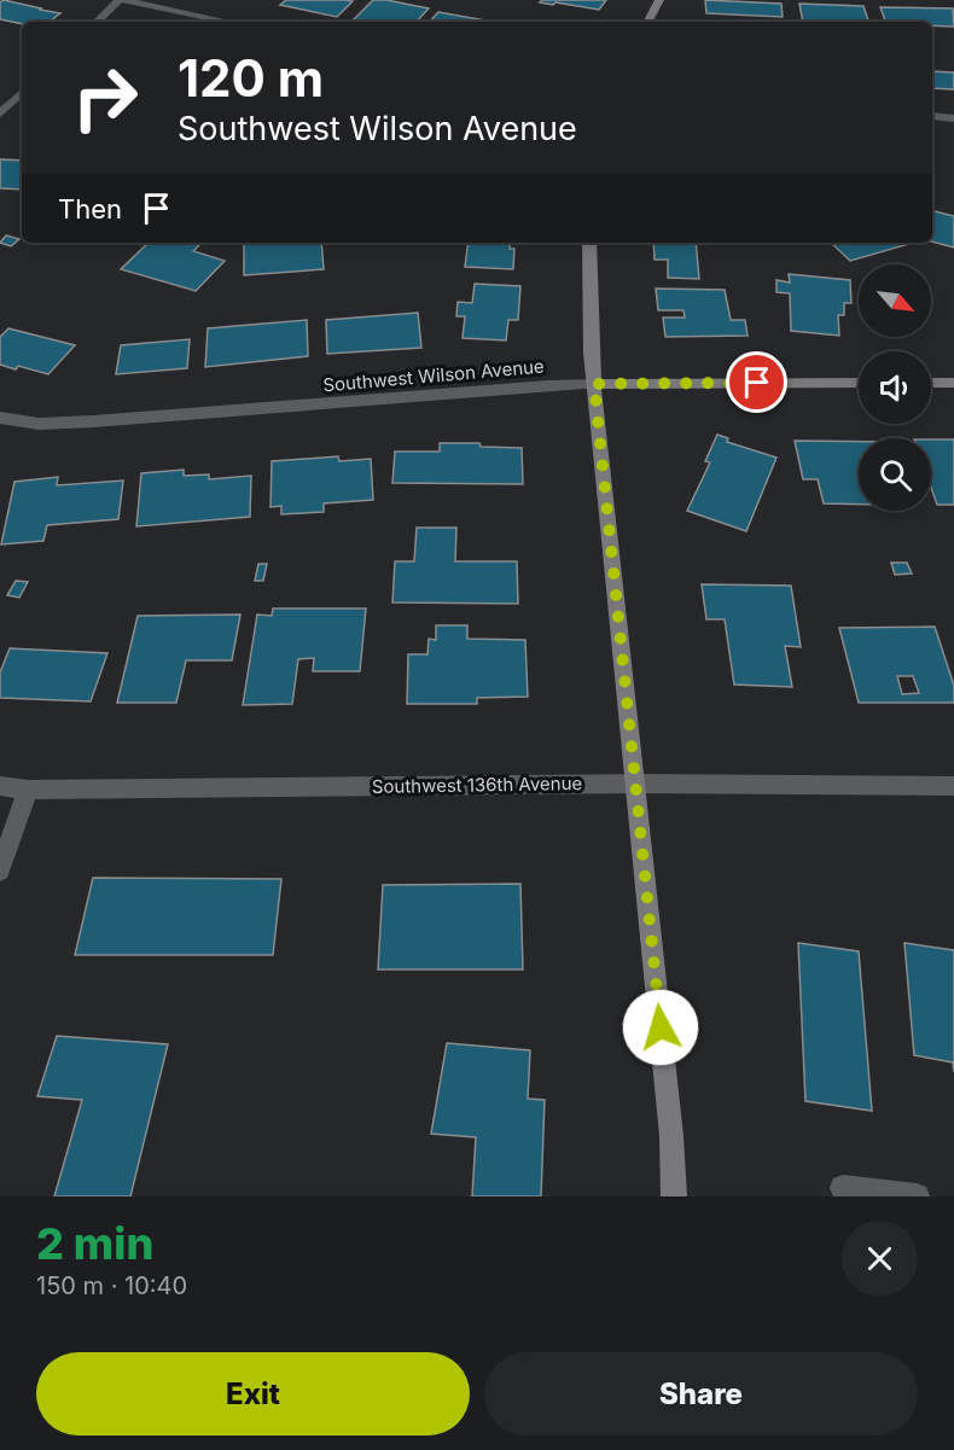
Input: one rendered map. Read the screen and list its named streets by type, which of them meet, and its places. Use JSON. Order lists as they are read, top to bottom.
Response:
{
  "streets": {
    "street": ["Southwest Wilson Avenue", "Southwest 136th Avenue"]
  },
  "north": "bottom right",
  "page": {
    "turn": ["120 m", "Southwest Wilson Avenue"],
    "then": "Then",
    "heading": ["2 min", "150 m · 10:40"],
    "buttons": ["Exit", "Share"]
  }
}
